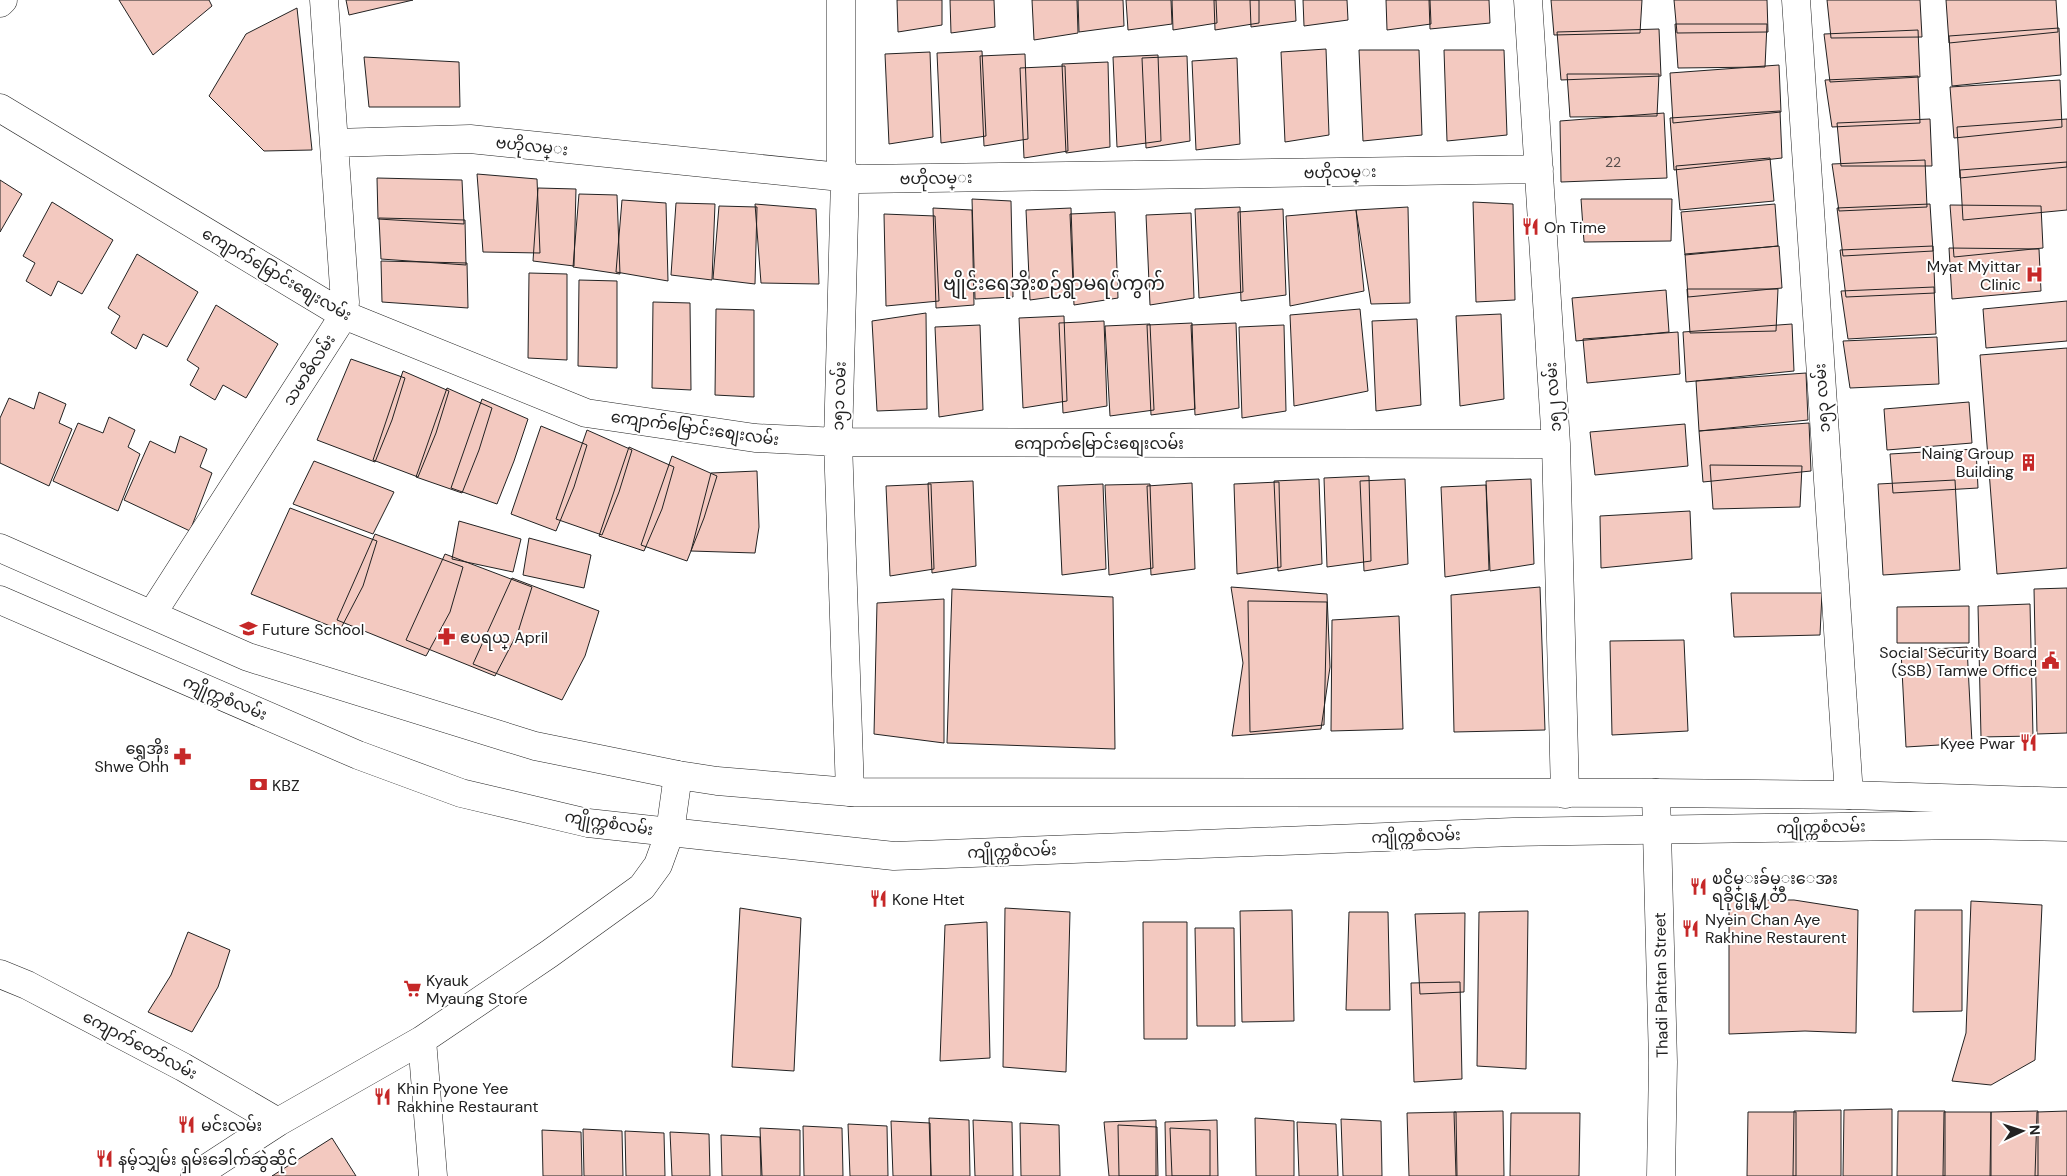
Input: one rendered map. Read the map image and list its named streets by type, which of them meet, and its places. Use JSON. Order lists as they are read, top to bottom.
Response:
{
  "streets": {
    "street": [
      "ဗဟိုလမ္း",
      "ကျောက်မြောင်းစျေးလမ်း",
      "သမာဓိလမ်း",
      "၁၅၁ လမ်း",
      "၁၅၂ လမ်း",
      "၁၅၃ လမ်း",
      "ကျိုက္ကစံလမ်း",
      "Thadi Pahtan Street",
      "ကျောက်တော်လမ်း"
    ]
  },
  "crossings": [
    ["ဗဟိုလမ္း", "သမာဓိလမ်း"],
    ["ဗဟိုလမ္း", "၁၅၁ လမ်း"],
    ["ဗဟိုလမ္း", "၁၅၂ လမ်း"],
    ["ကျောက်မြောင်းစျေးလမ်း", "သမာဓိလမ်း"],
    ["ကျောက်မြောင်းစျေးလမ်း", "၁၅၁ လမ်း"],
    ["ကျောက်မြောင်းစျေးလမ်း", "၁၅၂ လမ်း"],
    ["သမာဓိလမ်း", "ကျိုက္ကစံလမ်း"],
    ["၁၅၁ လမ်း", "ကျိုက္ကစံလမ်း"],
    ["၁၅၂ လမ်း", "ကျိုက္ကစံလမ်း"],
    ["၁၅၃ လမ်း", "ကျိုက္ကစံလမ်း"],
    ["ကျိုက္ကစံလမ်း", "Thadi Pahtan Street"]
  ],
  "districts": ["ဗျိုင်းရေအိုးစဉ်ရွာမရပ်ကွက်"],
  "places": {
    "restaurant": [
      "On Time",
      "Kyee Pwar",
      "ၿငိမ္းခ်မ္းေအး ရခိုင္မုန္႔တီ",
      "Kone Htet",
      "Nyein Chan Aye Rakhine Restaurent",
      "Khin Pyone Yee Rakhine Restaurant",
      "မင်းလမ်း",
      "နမ့်သျှမ်း ရှမ်းခေါက်ဆွဲဆိုင်"
    ],
    "hospital": ["Myat Myittar Clinic"],
    "building": ["Naing Group Building"],
    "school or university": ["Future School"],
    "pharmacy": ["ဧပရယ္ April", "ရွှေအိုး Shwe Ohh"],
    "public building": ["Social Security Board (SSB) Tamwe Office"],
    "bank": ["KBZ"],
    "supermarket": ["Kyauk Myaung Store"]
  },
  "house_numbers": ["22"],
  "north": "right"
}
